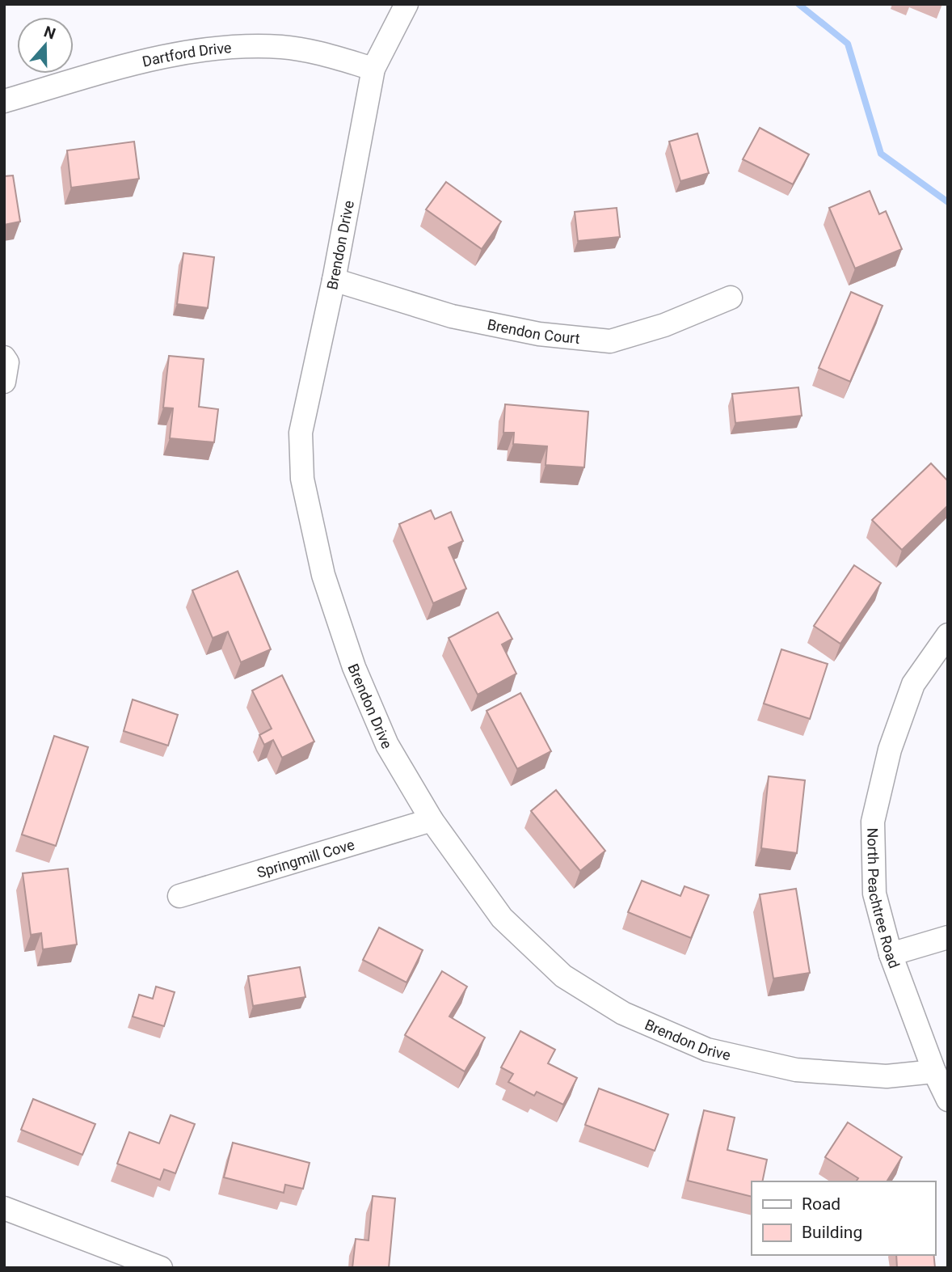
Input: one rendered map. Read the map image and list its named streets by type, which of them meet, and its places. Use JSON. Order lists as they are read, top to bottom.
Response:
{
  "streets": {
    "street": [
      "Dartford Drive",
      "Brendon Drive",
      "Brendon Court",
      "Springmill Cove",
      "North Peachtree Road"
    ]
  },
  "crossings": [
    ["Dartford Drive", "Brendon Drive"],
    ["Brendon Drive", "Brendon Court"],
    ["Brendon Drive", "Springmill Cove"],
    ["Brendon Drive", "North Peachtree Road"]
  ],
  "legend": ["Road", "Building"],
  "north": "top"
}
